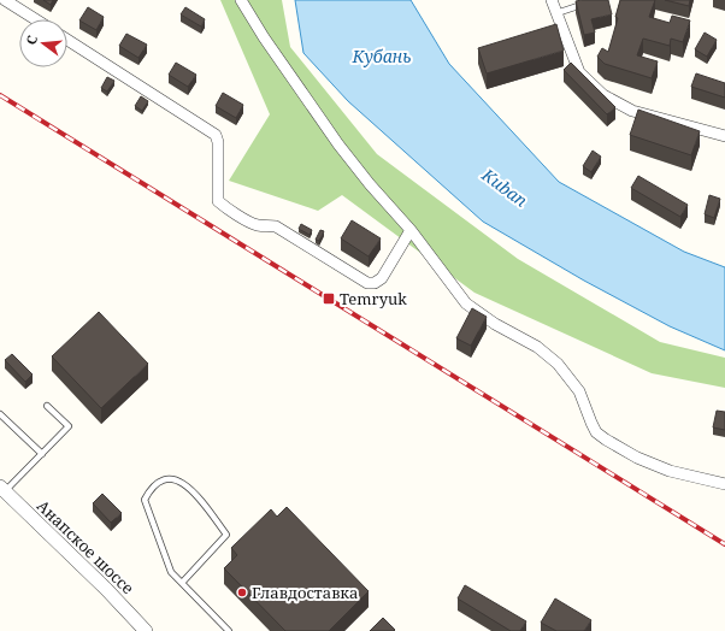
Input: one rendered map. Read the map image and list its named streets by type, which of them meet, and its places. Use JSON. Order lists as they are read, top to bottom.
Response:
{
  "streets": {
    "street": ["Анапское шоссе"]
  },
  "water": ["Кубань", "Kuban"],
  "places": {
    "transit": ["Temryuk"],
    "other": ["Главдоставка"]
  },
  "north": "left"
}
